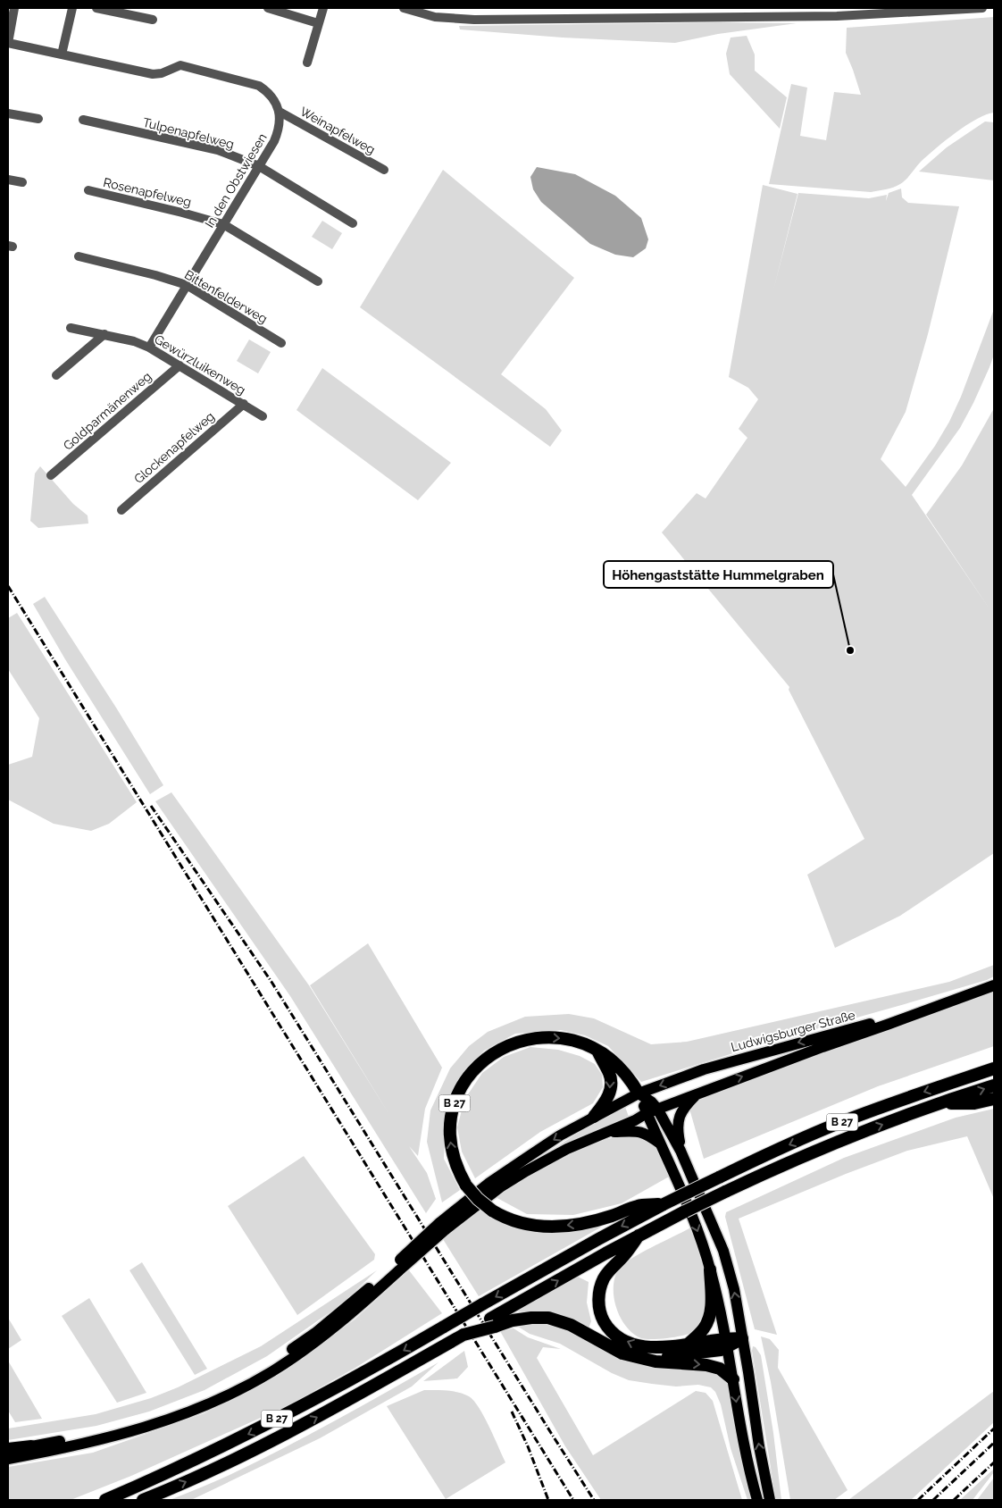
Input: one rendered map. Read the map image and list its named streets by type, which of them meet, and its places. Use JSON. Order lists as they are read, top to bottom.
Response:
{
  "streets": {
    "highway": ["B 27"],
    "main road": ["Ludwigsburger Straße"],
    "street": [
      "Weinapfelweg",
      "Tulpenapfelweg",
      "In den Obstwiesen",
      "Rosenapfelweg",
      "Bittenfelderweg",
      "Gewürzluikenweg",
      "Goldparmänenweg",
      "Glockenapfelweg"
    ]
  },
  "crossings": [
    ["Weinapfelweg", "In den Obstwiesen"],
    ["Tulpenapfelweg", "In den Obstwiesen"],
    ["In den Obstwiesen", "Rosenapfelweg"],
    ["In den Obstwiesen", "Bittenfelderweg"],
    ["In den Obstwiesen", "Gewürzluikenweg"],
    ["Gewürzluikenweg", "Goldparmänenweg"],
    ["Gewürzluikenweg", "Glockenapfelweg"],
    ["Ludwigsburger Straße", "B 27"]
  ],
  "places": ["Höhengaststätte Hummelgraben"]
}
